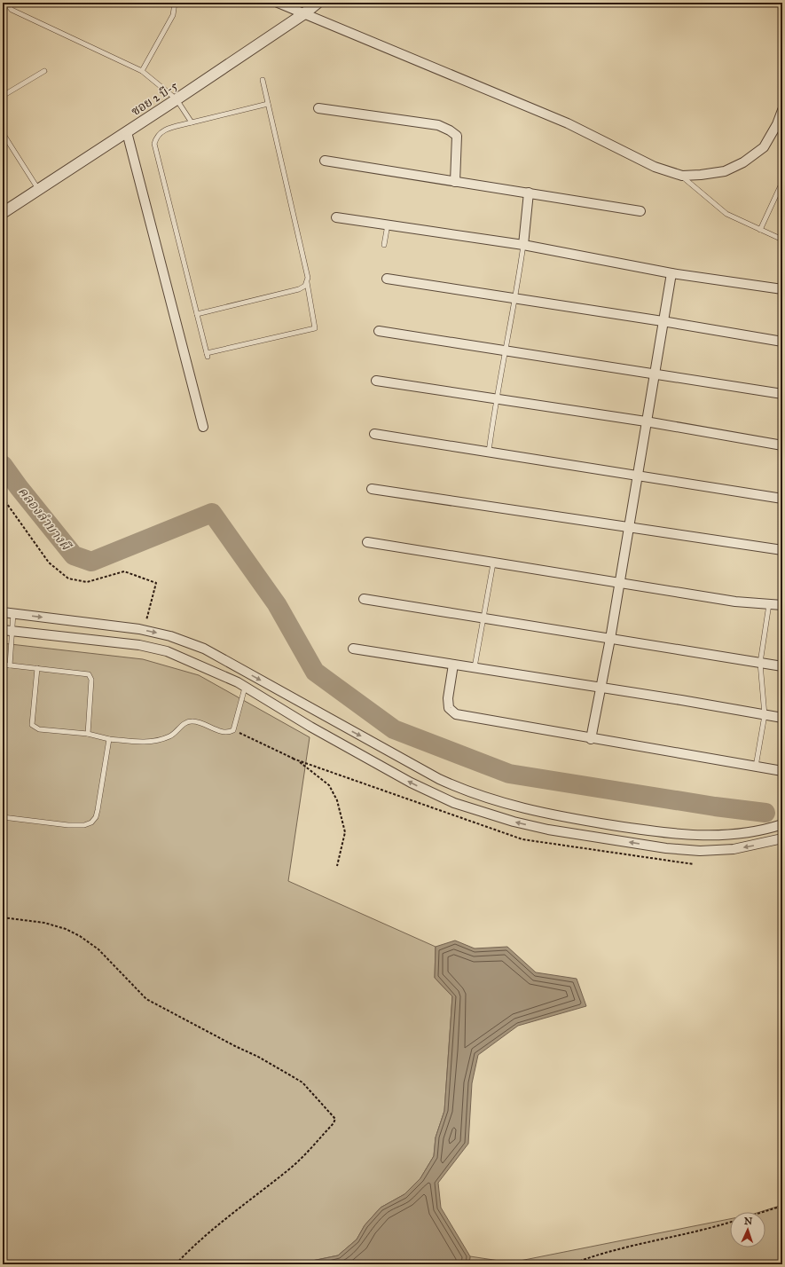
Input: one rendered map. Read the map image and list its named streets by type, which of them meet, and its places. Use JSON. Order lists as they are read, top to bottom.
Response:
{
  "streets": {
    "street": ["ซอย 2 บี-5"]
  },
  "water": ["คลองลำบางผี"],
  "north": "top"
}
